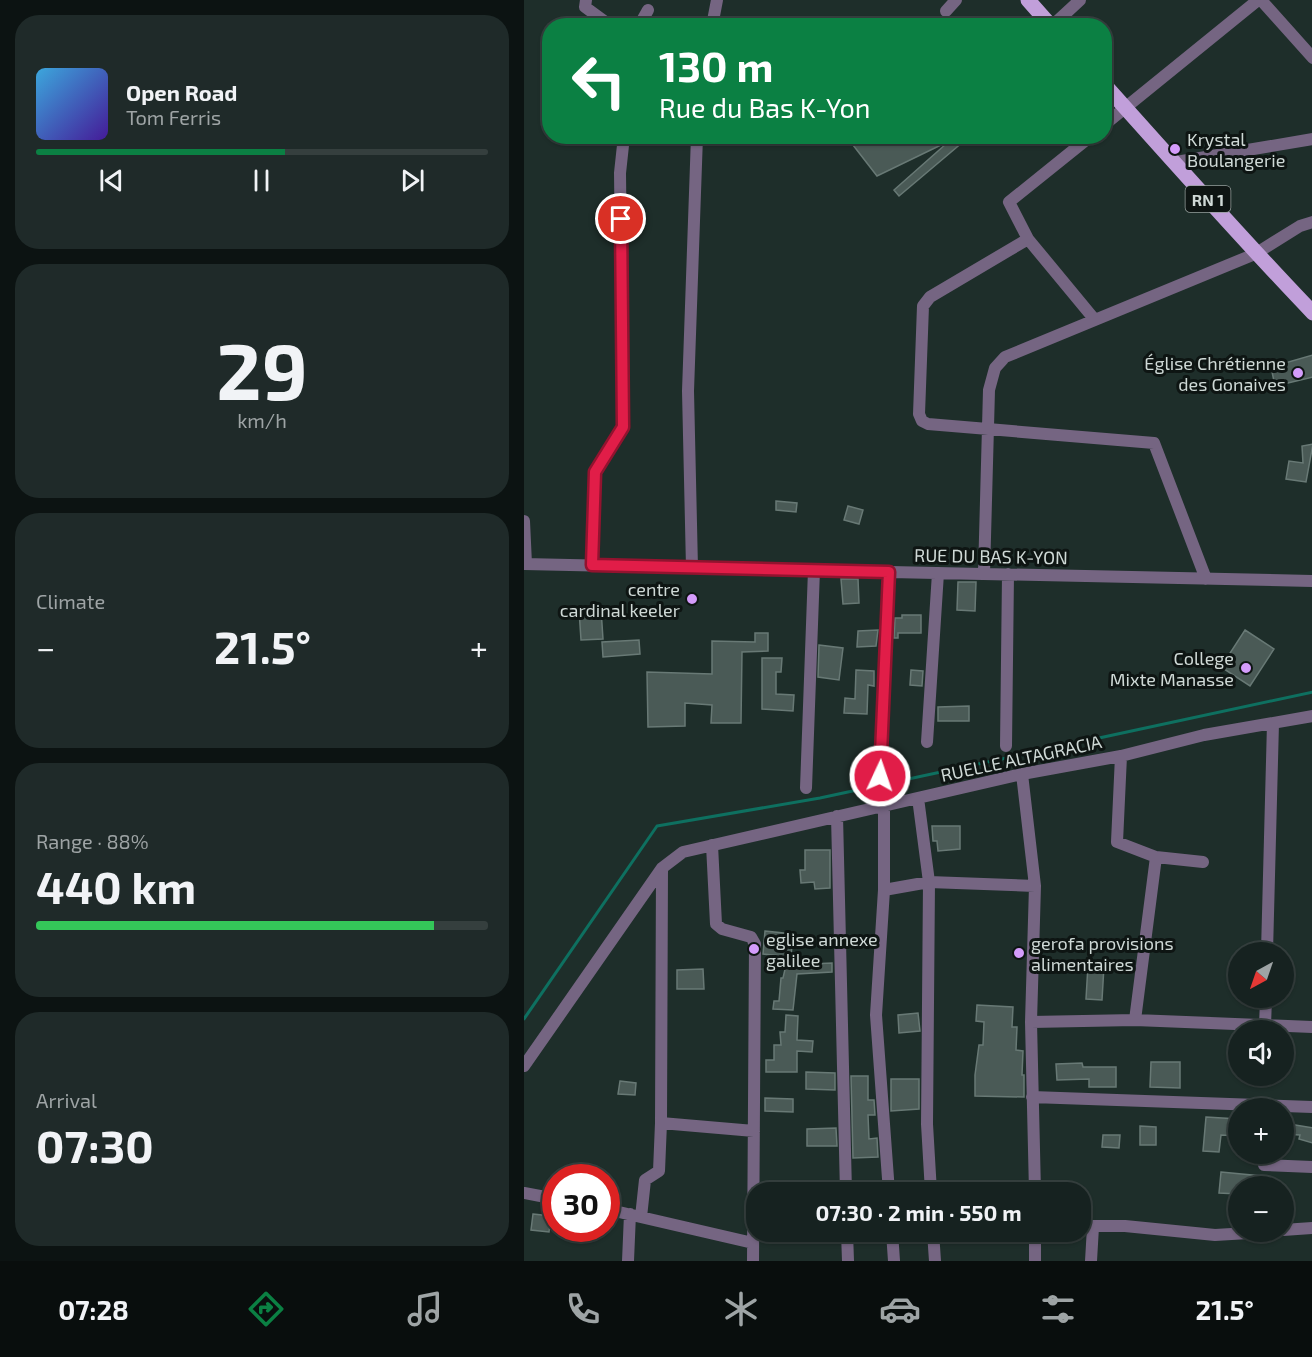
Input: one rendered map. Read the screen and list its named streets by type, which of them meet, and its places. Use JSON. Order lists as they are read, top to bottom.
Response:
{
  "streets": {
    "main road": ["RN 1"],
    "street": ["RUE DU BAS K-YON", "RUELLE ALTAGRACIA"]
  },
  "places": [
    "Krystal Boulangerie",
    "Église Chrétienne des Gonaives",
    "centre cardinal keeler",
    "College Mixte Manasse",
    "eglise annexe galilee",
    "gerofa provisions alimentaires"
  ],
  "north": "bottom left",
  "page": {
    "turn": ["130 m", "Rue du Bas K-Yon"],
    "song": ["Open Road", "Tom Ferris"],
    "tile": [
      ["29", "km/h"],
      "Climate",
      ["Range · 88%", "440 km"],
      ["Arrival", "07:30"]
    ],
    "heat": ["−", "21.5°", "+"],
    "map_buttons": ["+", "−"],
    "limit": "30",
    "trip": "07:30 · 2 min · 550 m",
    "tabs": ["07:28", "21.5°"]
  }
}
